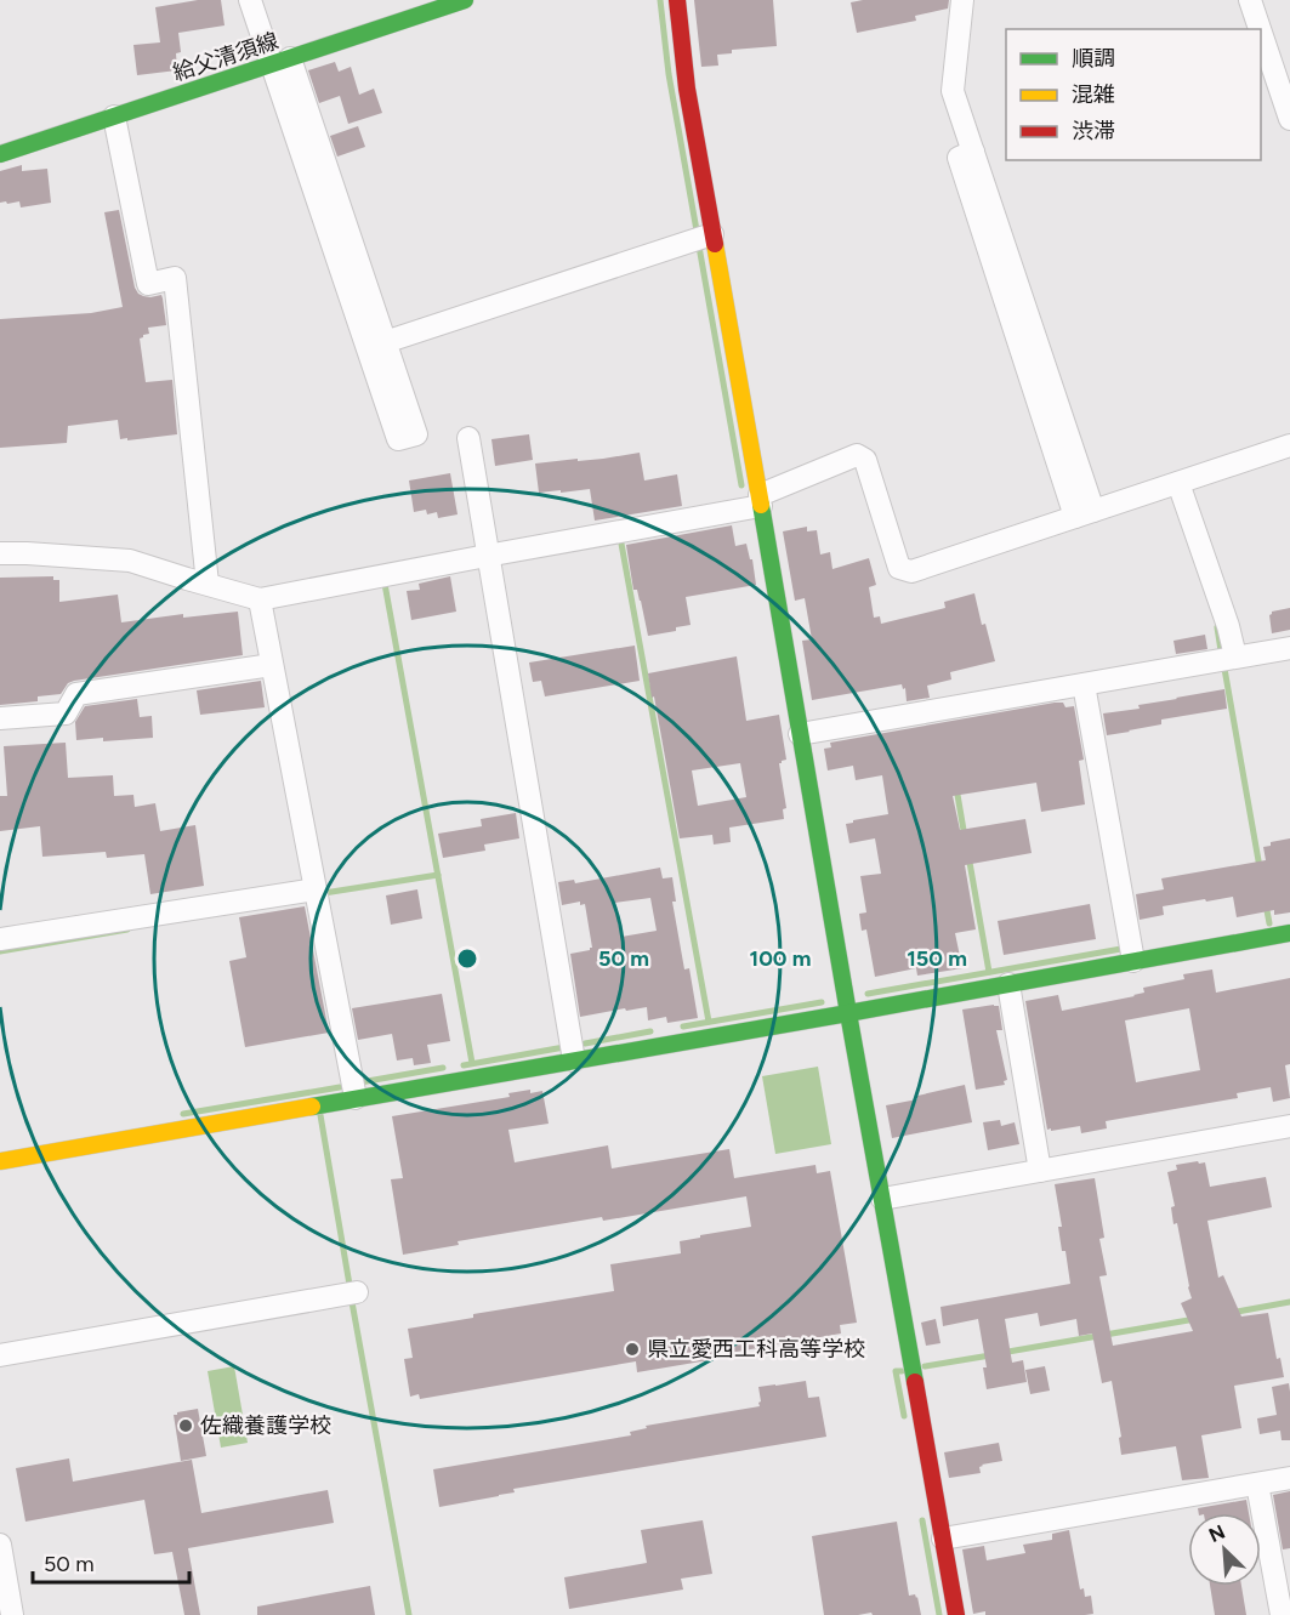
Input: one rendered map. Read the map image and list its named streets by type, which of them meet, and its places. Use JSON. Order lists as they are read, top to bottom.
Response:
{
  "streets": {
    "street": ["給父清須線"]
  },
  "places": ["県立愛西工科高等学校", "佐織養護学校"],
  "legend": ["順調", "混雑", "渋滞"],
  "scale_bar": "50 m",
  "north": "top left",
  "rings": ["50 m", "100 m", "150 m"]
}
